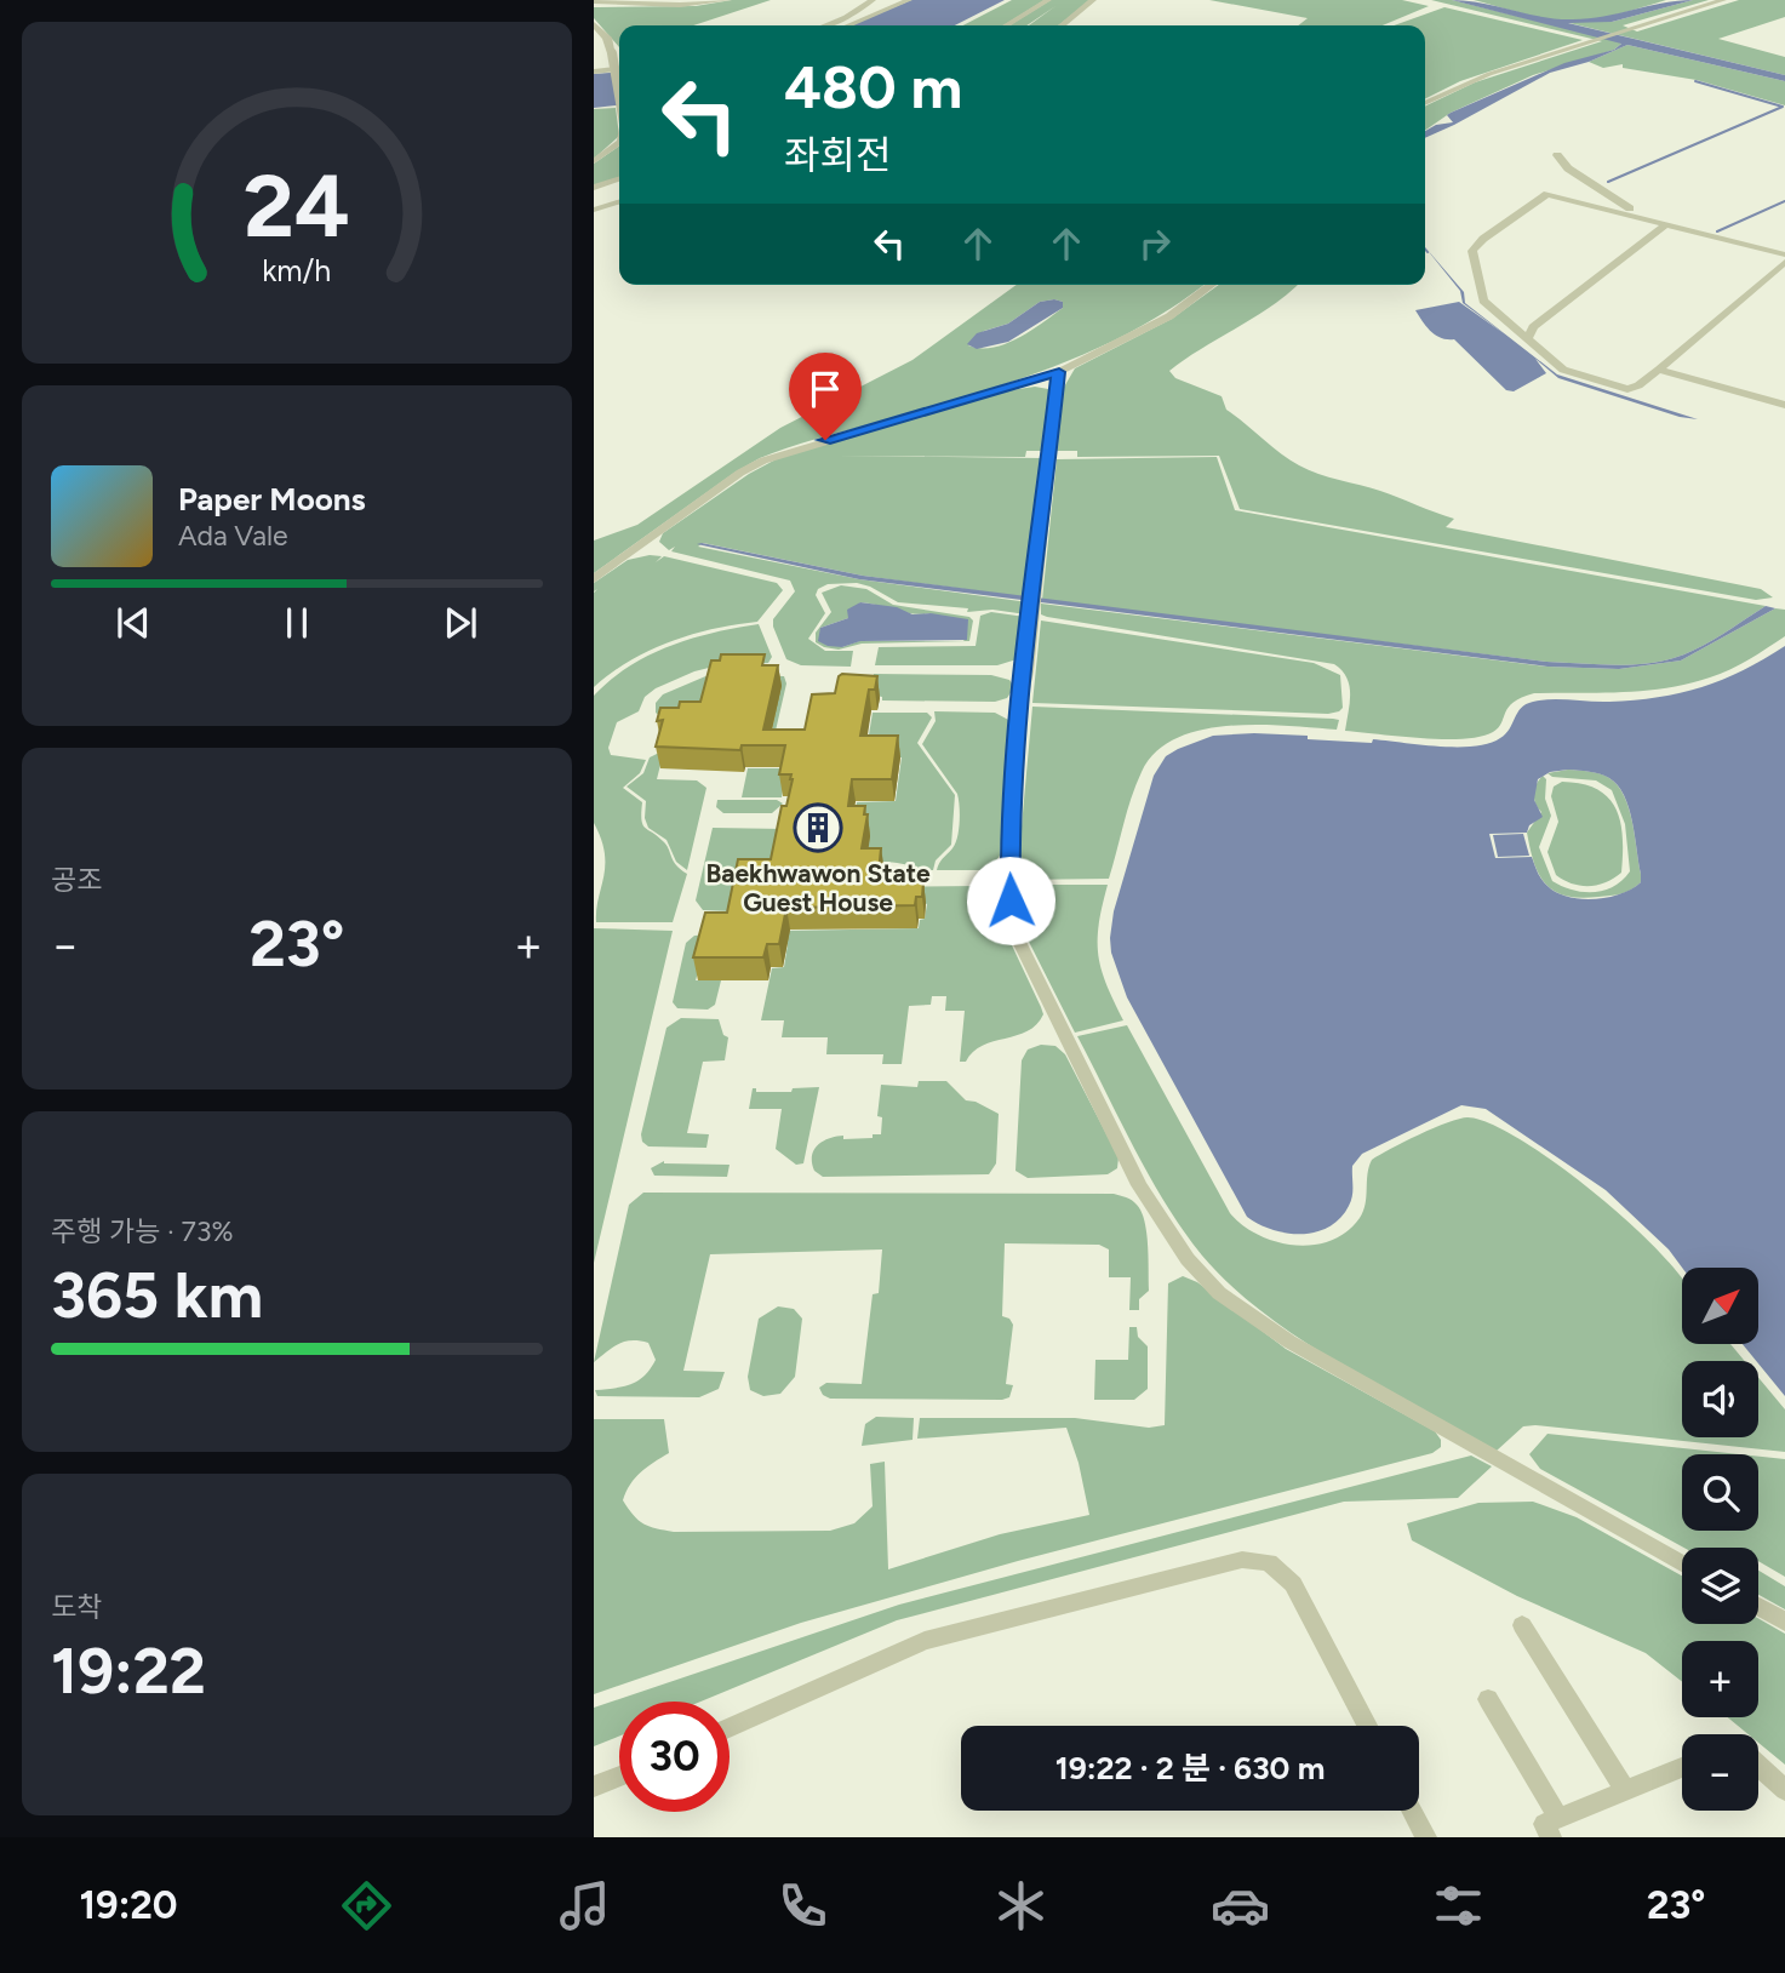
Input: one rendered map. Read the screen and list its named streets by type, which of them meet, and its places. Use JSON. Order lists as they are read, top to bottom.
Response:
{
  "places": {
    "building": ["Baekhwawon State Guest House"]
  },
  "north": "top right",
  "page": {
    "turn": ["480 m", "좌회전"],
    "song": ["Paper Moons", "Ada Vale"],
    "tile": [
      "공조",
      ["주행 가능 · 73%", "365 km"],
      ["도착", "19:22"]
    ],
    "heat": ["−", "23°", "+"],
    "map_buttons": ["+", "−"],
    "limit": "30",
    "trip": "19:22 · 2 분 · 630 m",
    "tabs": ["19:20", "23°"],
    "gauge": ["24", "km/h"]
  }
}
